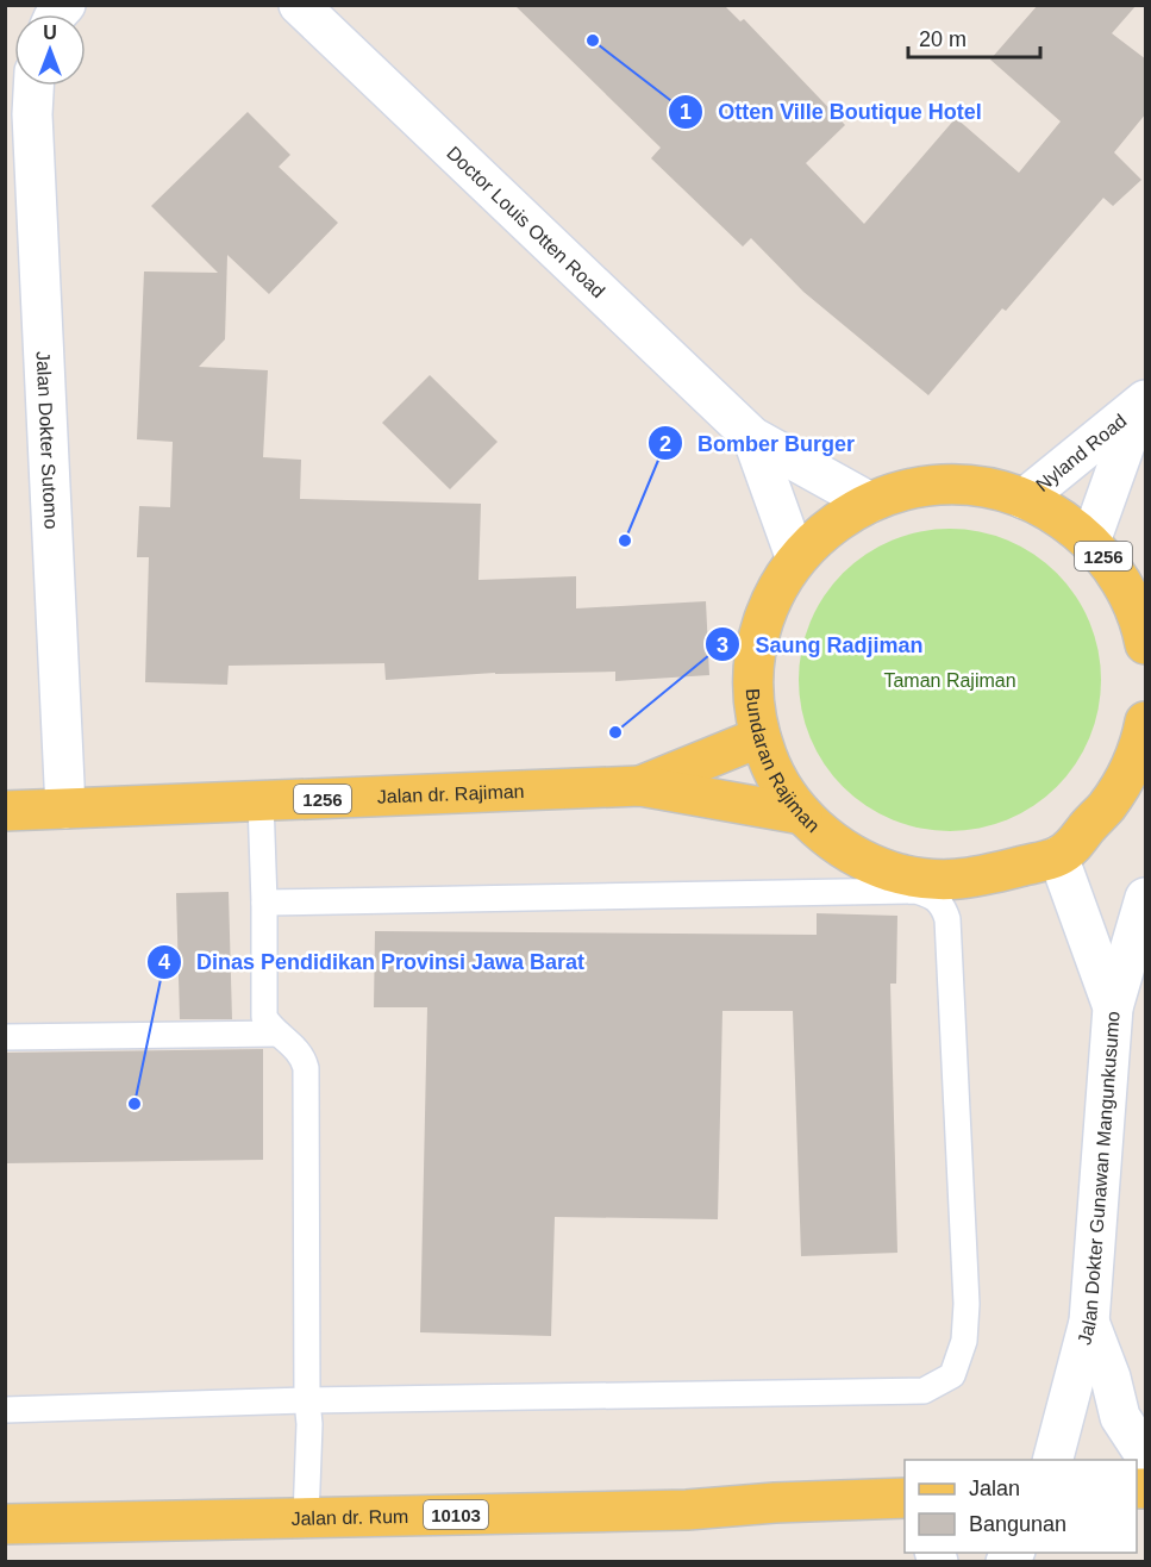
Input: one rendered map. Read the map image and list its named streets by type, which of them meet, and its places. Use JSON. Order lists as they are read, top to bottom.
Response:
{
  "streets": {
    "main road": [
      "Doctor Louis Otten Road",
      "Jalan Dokter Sutomo",
      "Nyland Road",
      "1256",
      "Bundaran Rajiman",
      "Jalan dr. Rajiman",
      "Jalan Dokter Gunawan Mangunkusumo",
      "10103",
      "Jalan dr. Rum"
    ]
  },
  "crossings": [
    ["Doctor Louis Otten Road", "Bundaran Rajiman"],
    ["Jalan Dokter Sutomo", "Jalan dr. Rajiman"],
    ["Nyland Road", "Bundaran Rajiman"],
    ["Bundaran Rajiman", "Jalan dr. Rajiman"],
    ["Bundaran Rajiman", "Jalan Dokter Gunawan Mangunkusumo"]
  ],
  "parks": ["Taman Rajiman"],
  "places": [
    "Otten Ville Boutique Hotel",
    "Bomber Burger",
    "Saung Radjiman",
    "Dinas Pendidikan Provinsi Jawa Barat"
  ],
  "legend": ["Jalan", "Bangunan"],
  "scale_bar": "20 m",
  "north": "top"
}
